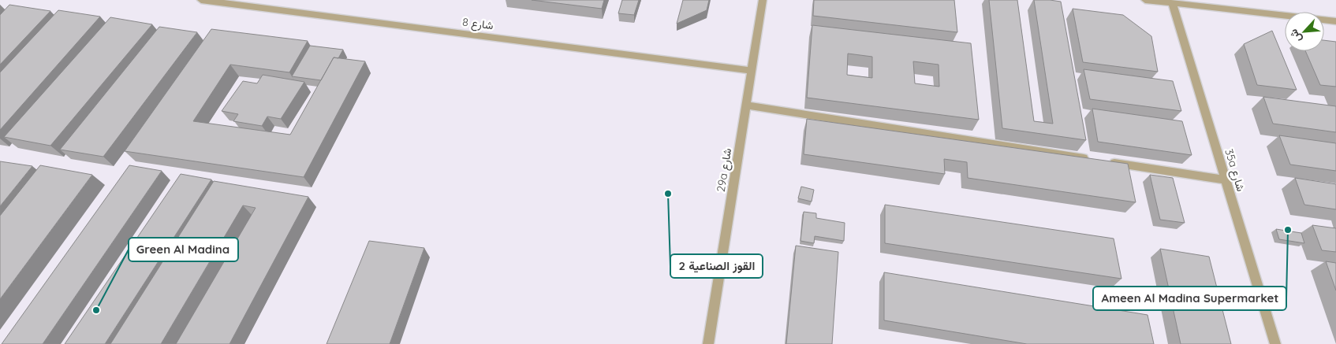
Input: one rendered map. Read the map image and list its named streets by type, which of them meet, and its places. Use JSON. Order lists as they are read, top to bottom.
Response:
{
  "streets": {
    "lane": ["شارع 8", "29a شارع", "35a شارع"]
  },
  "crossings": [
    ["شارع 8", "29a شارع"]
  ],
  "places": ["القوز الصناعية 2", "Ameen Al Madina Supermarket", "Green Al Madina"],
  "north": "bottom left"
}
